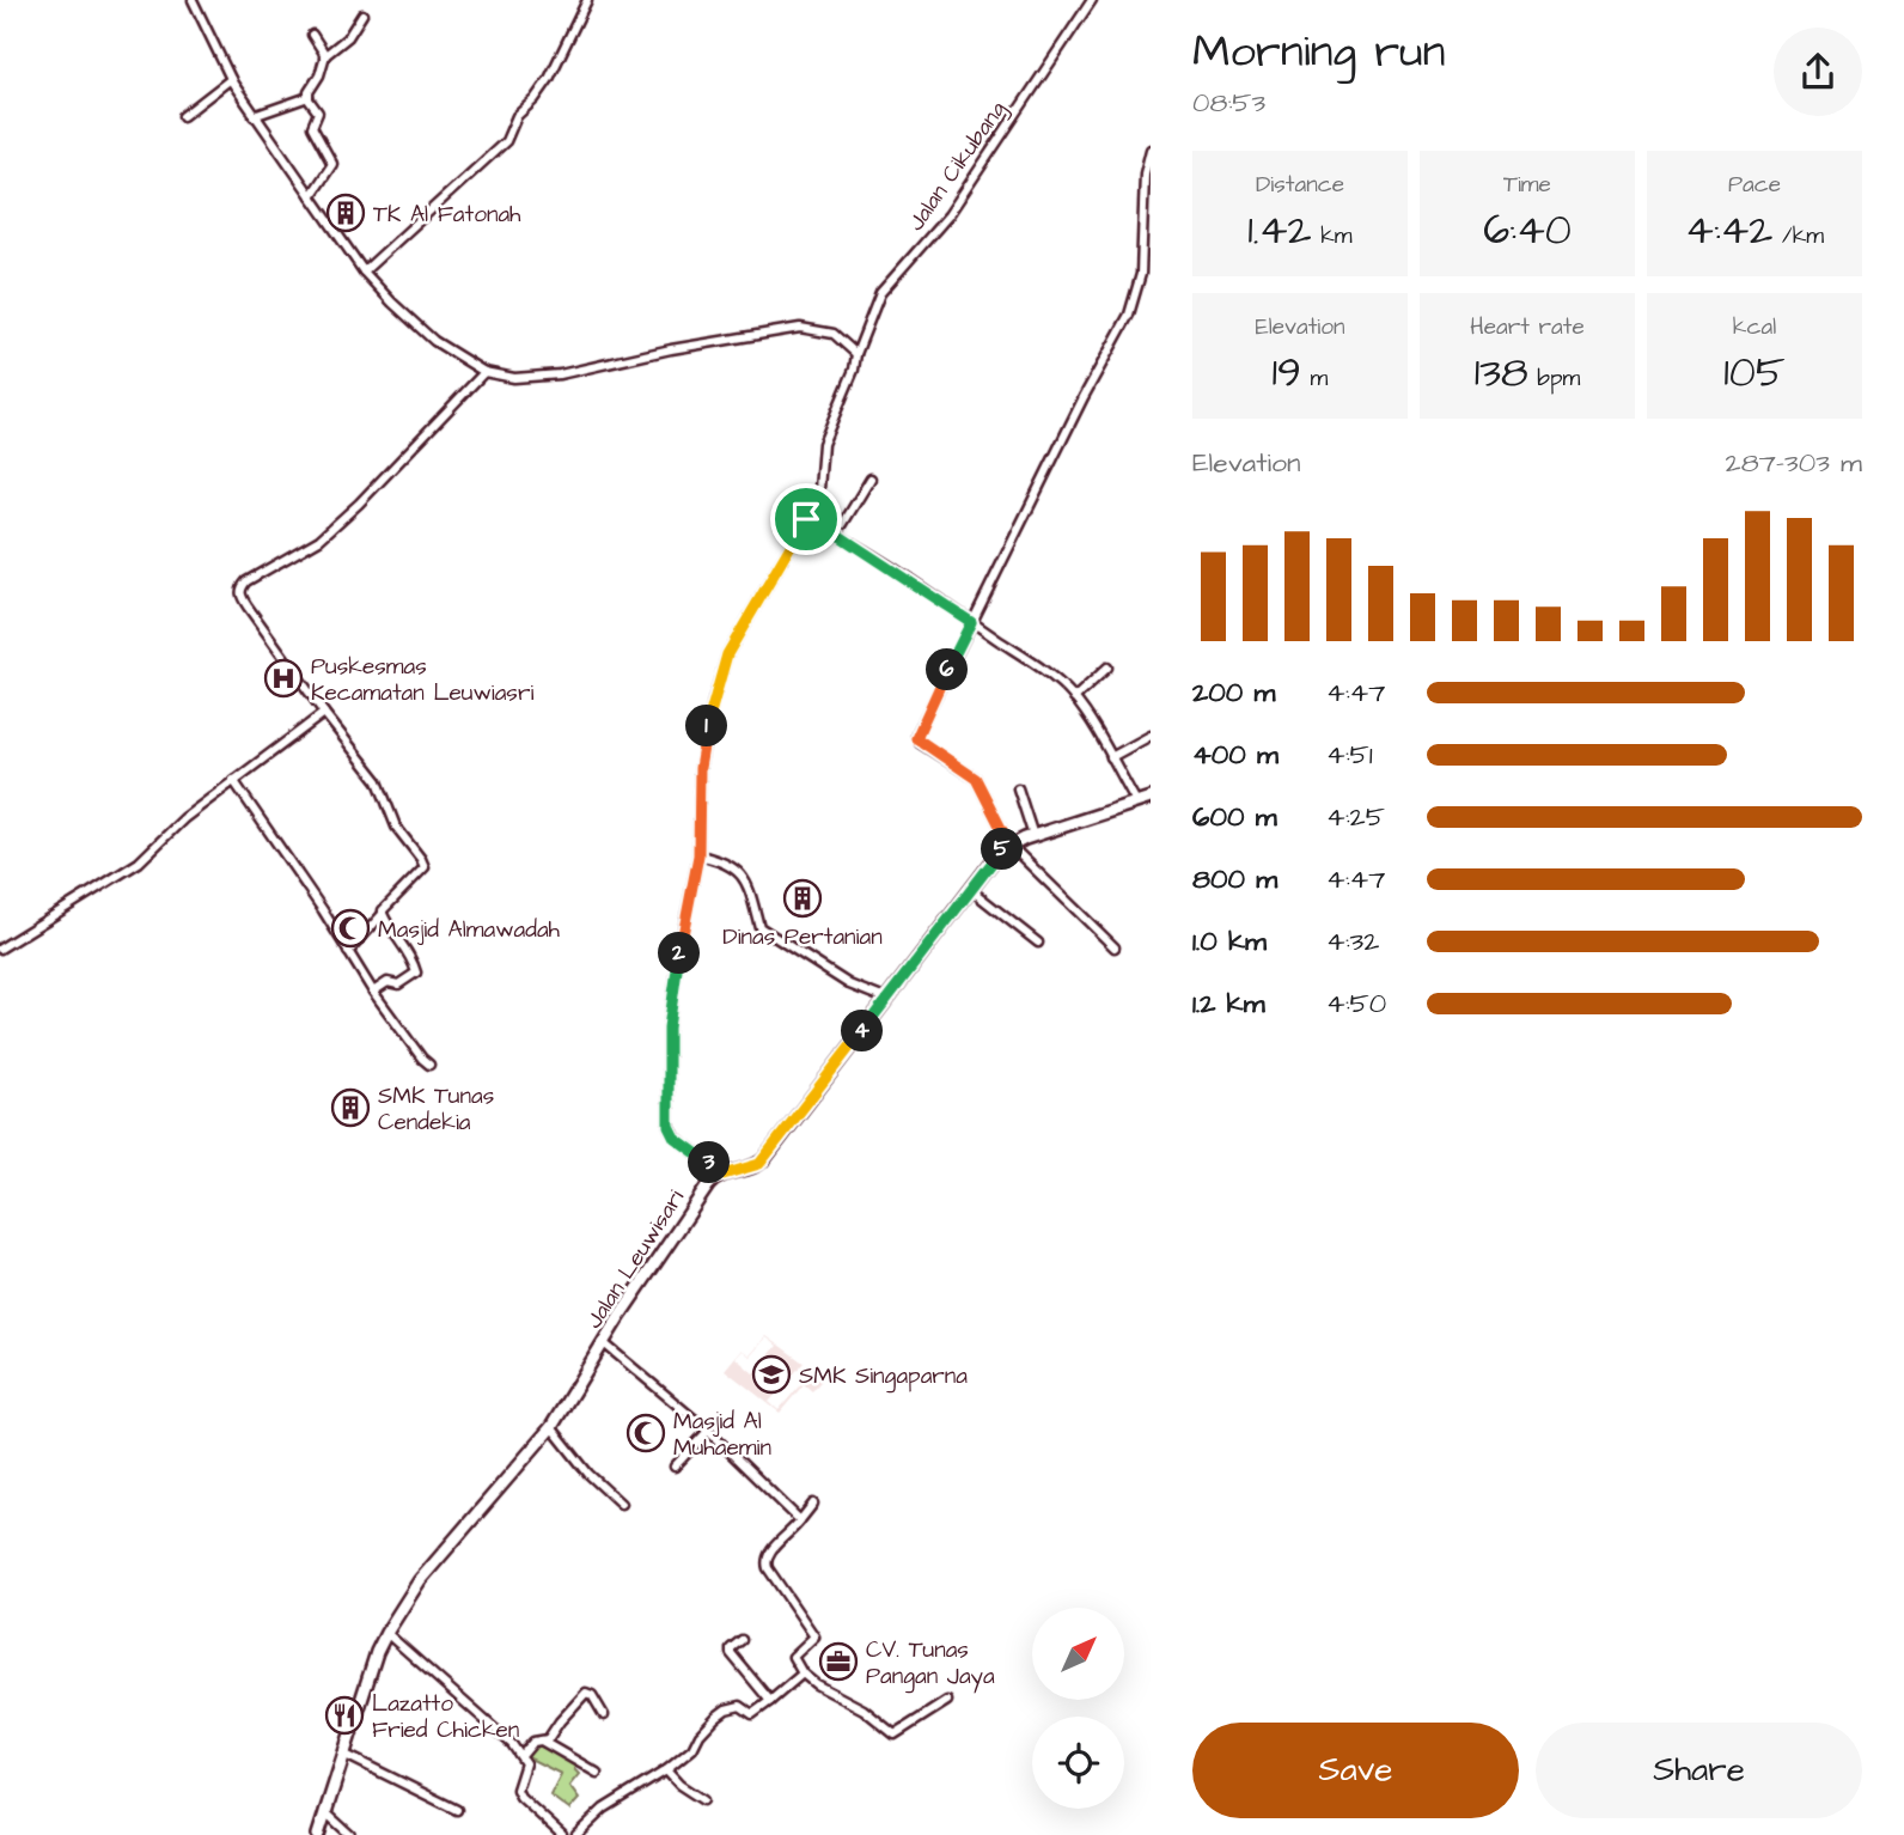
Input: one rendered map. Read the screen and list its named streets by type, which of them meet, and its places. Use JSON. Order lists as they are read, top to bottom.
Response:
{
  "streets": {
    "main road": ["Jalan Leuwisari"],
    "street": ["Jalan Cikubang"]
  },
  "crossings": [
    ["Jalan Cikubang", "Jalan Leuwisari"]
  ],
  "places": {
    "building": ["TK Al Fatonah", "Dinas Pertanian", "SMK Tunas Cendekia"],
    "hospital": ["Puskesmas Kecamatan Leuwiasri"],
    "mosque": ["Masjid Almawadah", "Masjid Al Muhaemin"],
    "school or university": ["SMK Singaparna"],
    "office": ["CV. Tunas Pangan Jaya"],
    "restaurant": ["Lazatto Fried Chicken"]
  },
  "north": "top right",
  "page": {
    "heading": ["Morning run", "08:53"],
    "stats": [
      ["Distance", "1.42 km"],
      ["Time", "6:40"],
      ["Pace", "4:42 /km"],
      ["Elevation", "19 m"],
      ["Heart rate", "138 bpm"],
      ["kcal", "105"]
    ],
    "chart": ["Elevation", "287–303 m"],
    "pins": [
      "6",
      "1",
      "5",
      "2",
      "4",
      "3"
    ],
    "list": [
      {
        "name": "200 m",
        "note": "4:47"
      },
      {
        "name": "400 m",
        "note": "4:51"
      },
      {
        "name": "600 m",
        "note": "4:25"
      },
      {
        "name": "800 m",
        "note": "4:47"
      },
      {
        "name": "1.0 km",
        "note": "4:32"
      },
      {
        "name": "1.2 km",
        "note": "4:50"
      }
    ],
    "buttons": ["Save", "Share"]
  }
}
